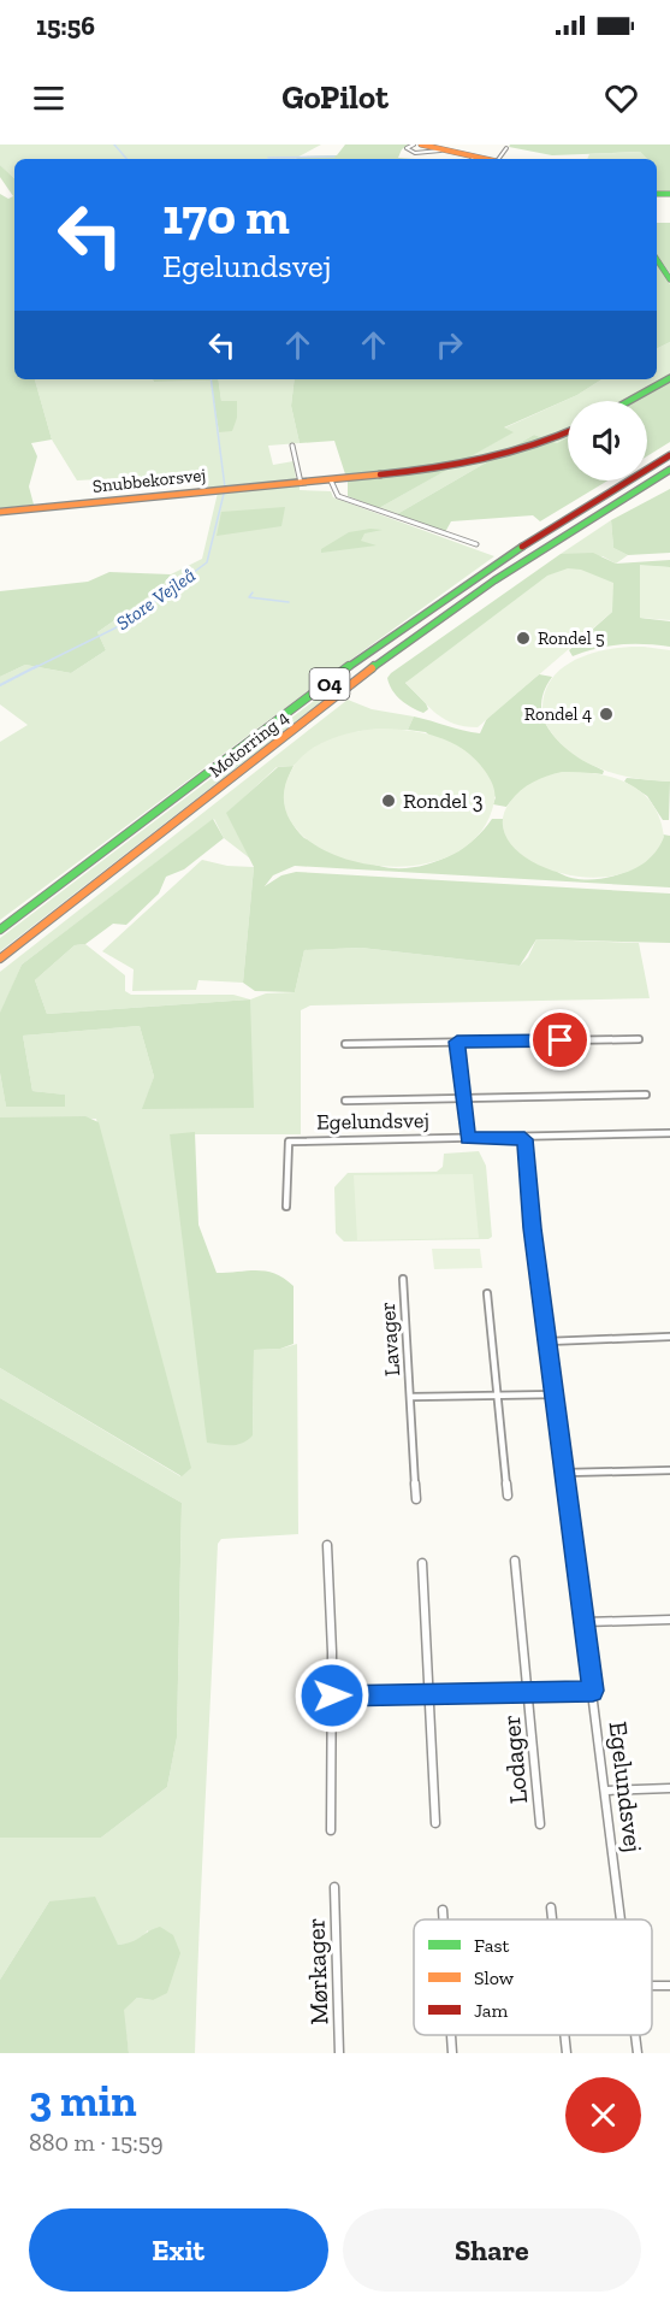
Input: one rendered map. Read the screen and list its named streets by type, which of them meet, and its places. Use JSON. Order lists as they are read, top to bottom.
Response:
{
  "streets": {
    "main road": ["Snubbekorsvej", "O4", "Motorring 4"],
    "street": [
      "Egelundsvej",
      "Lavager",
      "Lodager",
      "Mørkager"
    ]
  },
  "crossings": [
    ["O4", "Motorring 4"],
    ["Egelundsvej", "Lavager"],
    ["Egelundsvej", "Lodager"]
  ],
  "water": ["Store Vejleå"],
  "places": ["Rondel 5", "Rondel 4", "Rondel 3"],
  "legend": ["Fast", "Slow", "Jam"],
  "page": {
    "status": "15:56",
    "header": "GoPilot",
    "turn": ["170 m", "Egelundsvej"],
    "heading": ["3 min", "880 m · 15:59"],
    "buttons": ["Exit", "Share"]
  }
}
